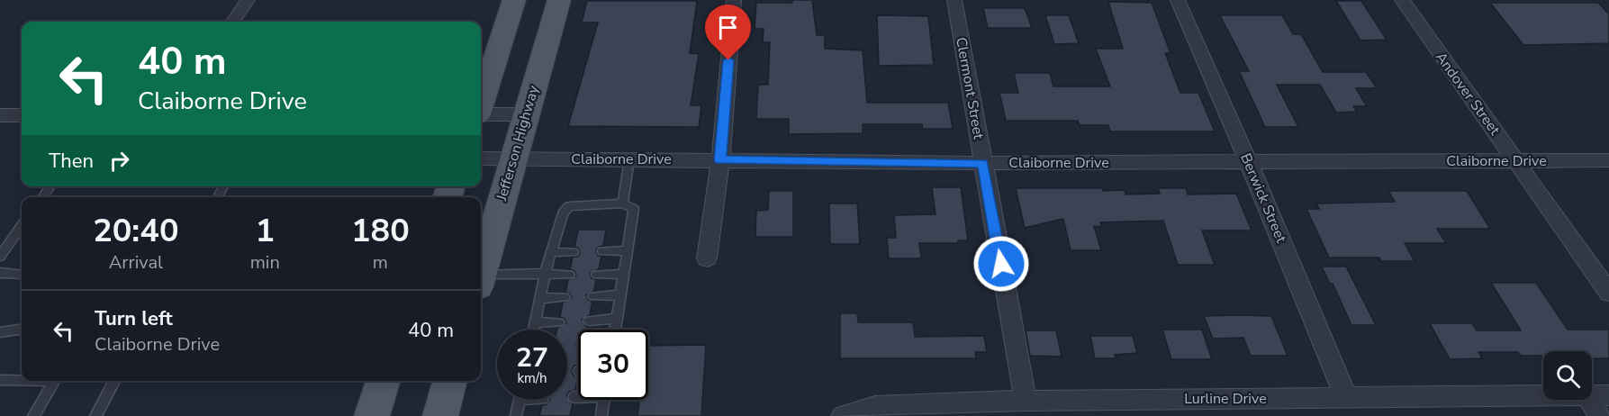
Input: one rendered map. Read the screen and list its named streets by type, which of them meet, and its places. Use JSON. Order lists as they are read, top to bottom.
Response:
{
  "streets": {
    "main road": ["Jefferson Highway"],
    "street": [
      "Clermont Street",
      "Andover Street",
      "Claiborne Drive",
      "Berwick Street",
      "Lurline Drive"
    ]
  },
  "crossings": [
    ["Clermont Street", "Claiborne Drive"],
    ["Clermont Street", "Lurline Drive"],
    ["Andover Street", "Claiborne Drive"],
    ["Jefferson Highway", "Claiborne Drive"],
    ["Claiborne Drive", "Berwick Street"],
    ["Berwick Street", "Lurline Drive"]
  ],
  "page": {
    "turn": ["40 m", "Claiborne Drive"],
    "then": "Then",
    "eta": [
      "20:40",
      "Arrival",
      "1",
      "min",
      "180",
      "m"
    ],
    "list": [
      {
        "name": "Turn left",
        "note": "Claiborne Drive",
        "value": "40 m"
      }
    ],
    "speed": "27 km/h",
    "limit": "30"
  }
}
